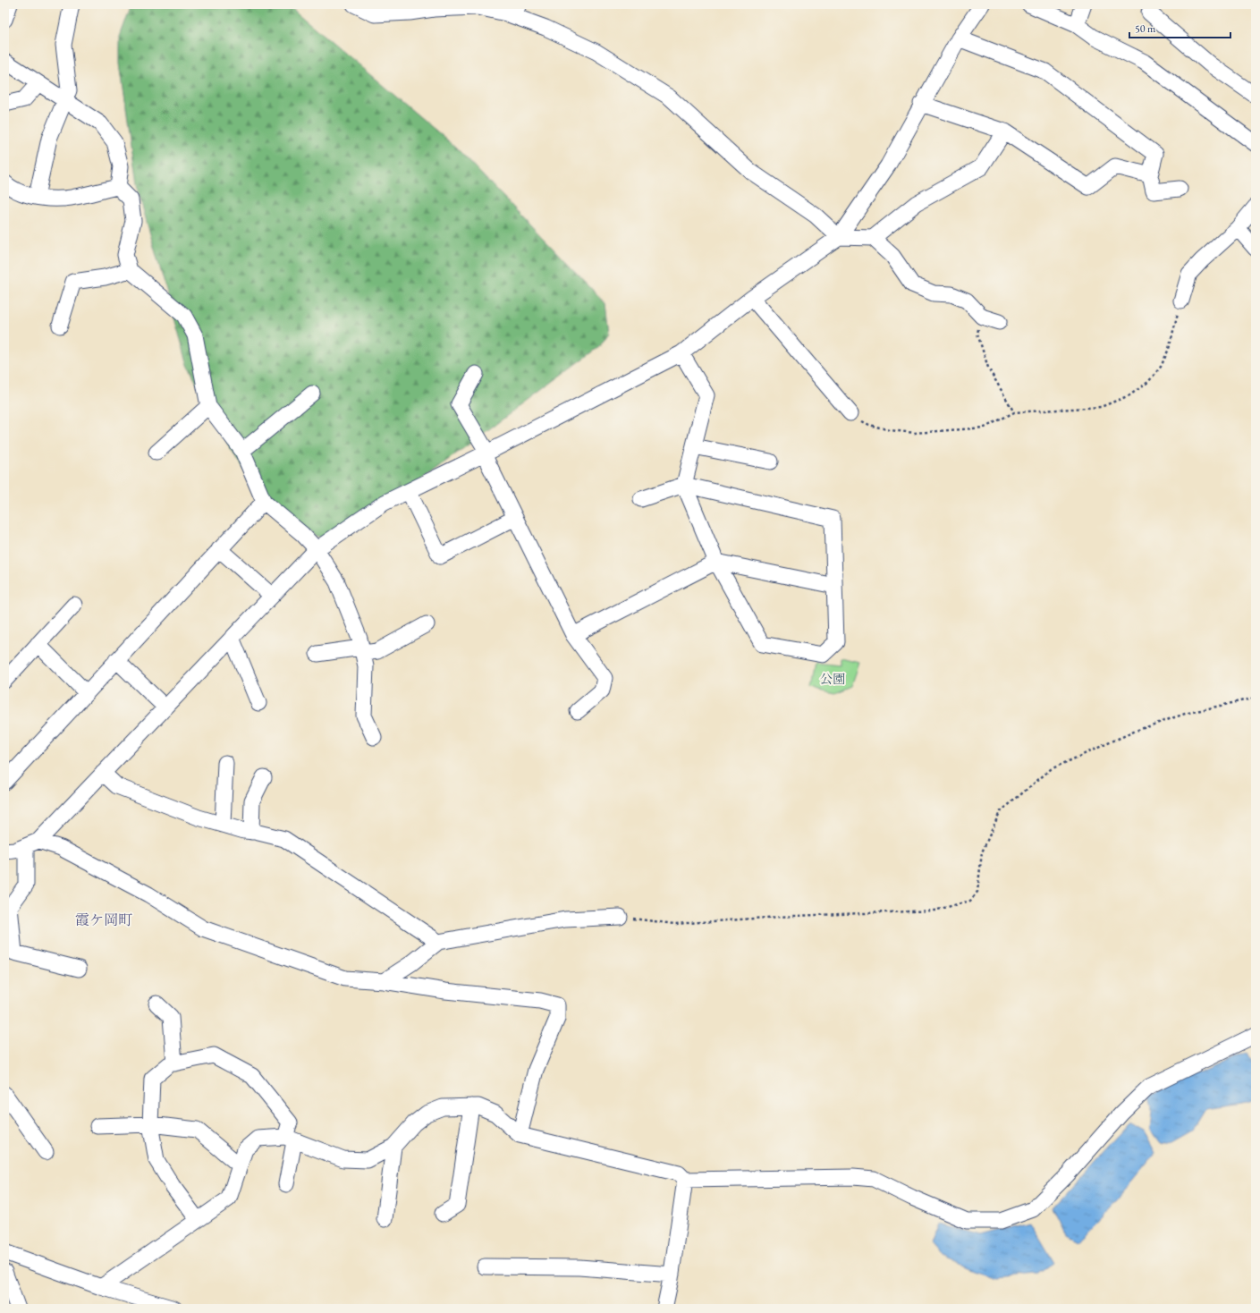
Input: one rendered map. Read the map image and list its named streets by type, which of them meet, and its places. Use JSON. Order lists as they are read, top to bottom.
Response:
{
  "districts": ["霞ケ岡町"],
  "parks": ["公園"],
  "scale_bar": "50 m"
}
